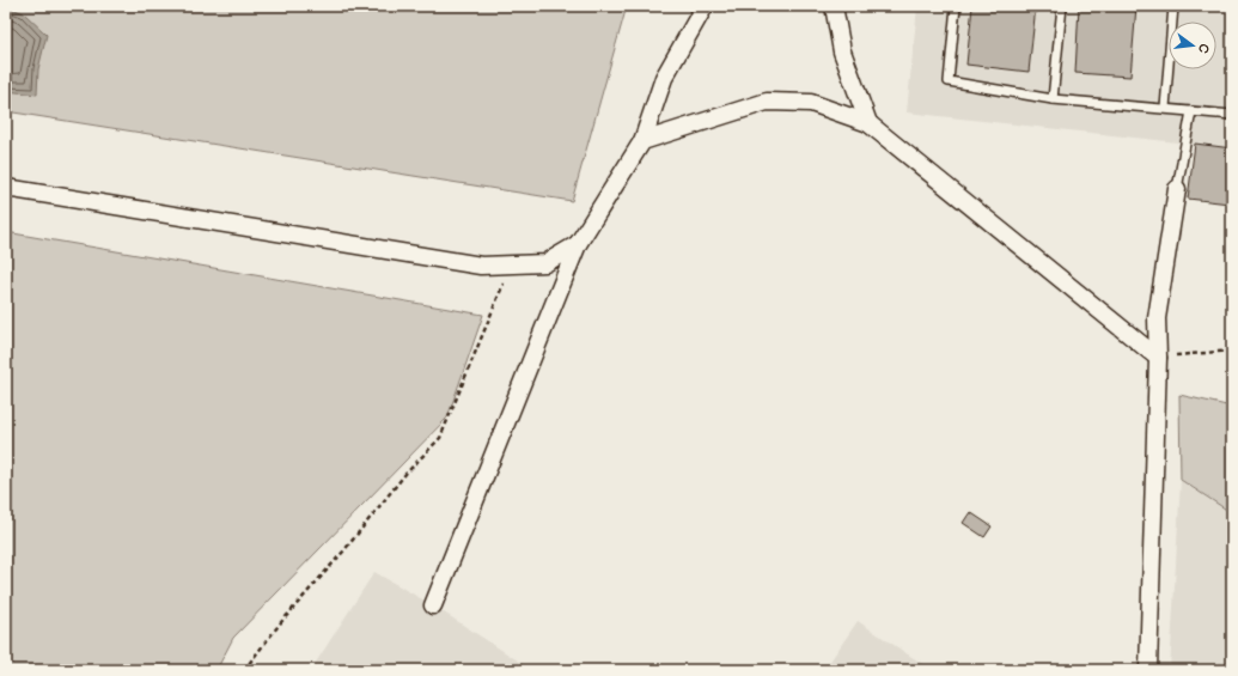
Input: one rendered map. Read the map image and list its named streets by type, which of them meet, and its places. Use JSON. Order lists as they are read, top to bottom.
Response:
{
  "north": "right"
}
